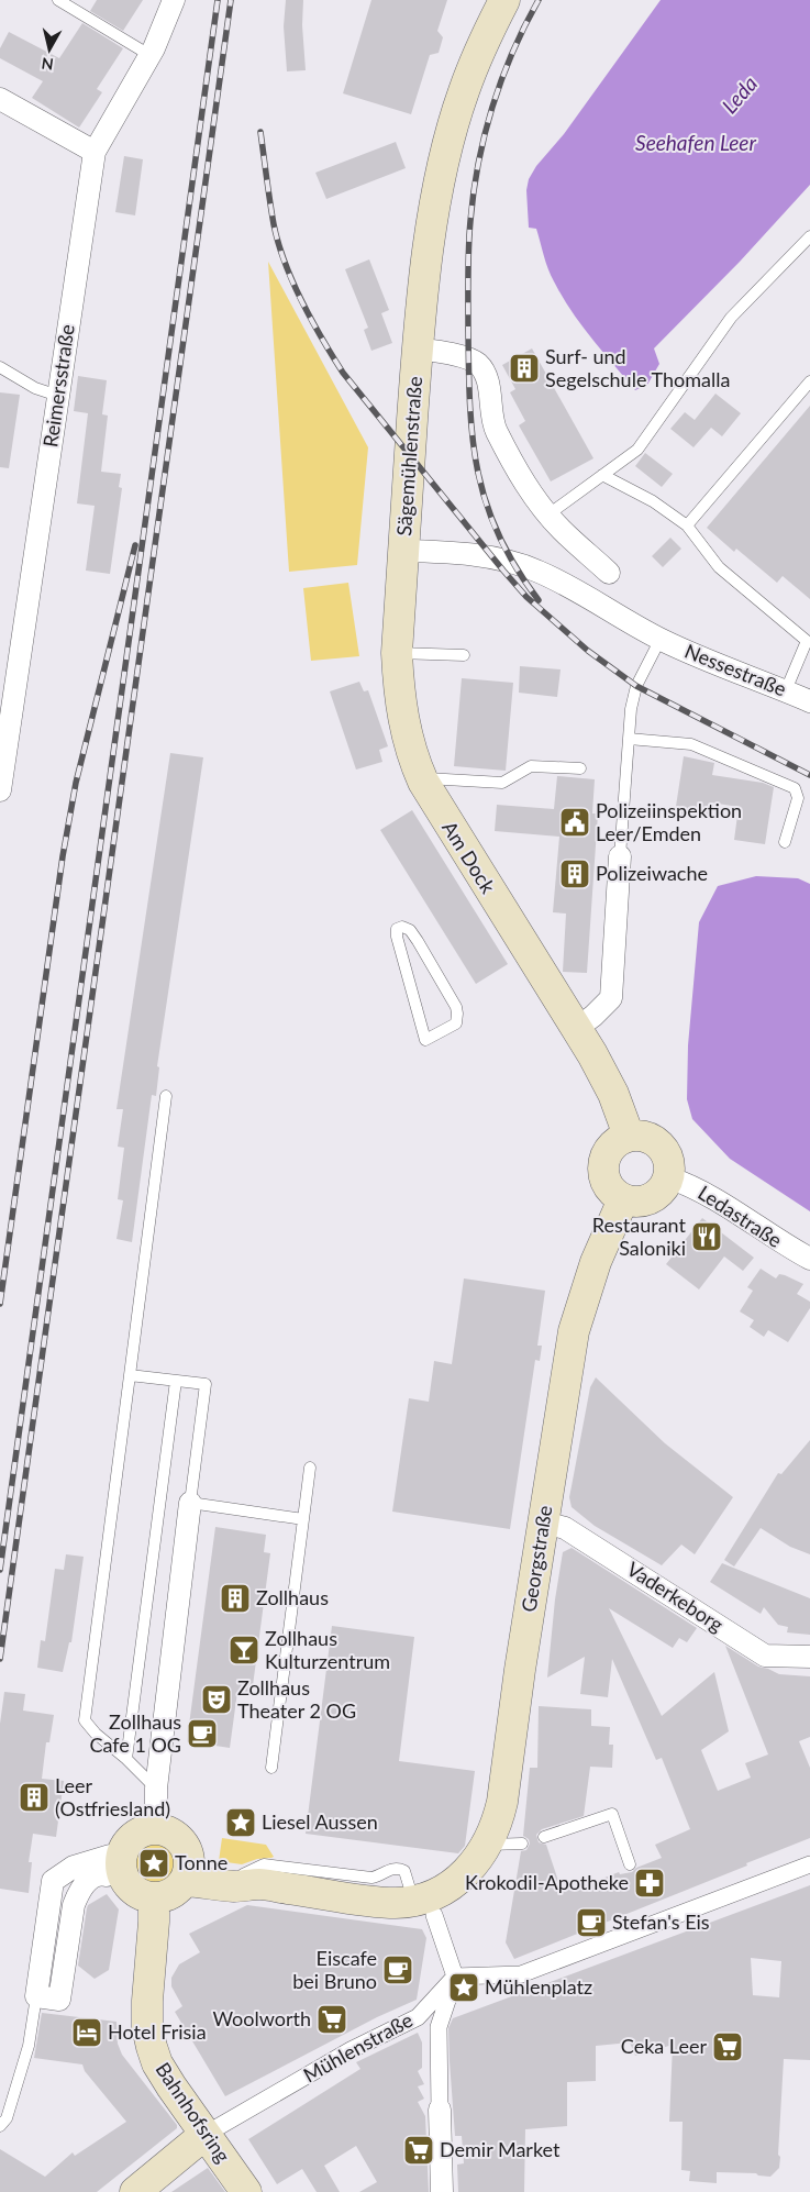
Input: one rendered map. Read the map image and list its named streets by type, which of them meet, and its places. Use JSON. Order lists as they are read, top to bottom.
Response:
{
  "streets": {
    "main road": [
      "Sägemühlenstraße",
      "Am Dock",
      "Georgstraße",
      "Mühlenstraße",
      "Bahnhofsring"
    ],
    "street": [
      "Reimersstraße",
      "Nessestraße",
      "Ledastraße",
      "Vaderkeborg"
    ]
  },
  "crossings": [
    ["Sägemühlenstraße", "Nessestraße"],
    ["Sägemühlenstraße", "Am Dock"],
    ["Am Dock", "Ledastraße"],
    ["Am Dock", "Georgstraße"],
    ["Ledastraße", "Georgstraße"],
    ["Georgstraße", "Vaderkeborg"],
    ["Mühlenstraße", "Bahnhofsring"]
  ],
  "water": ["Leda", "Seehafen Leer"],
  "places": {
    "building": [
      "Surf- und Segelschule Thomalla",
      "Polizeiwache",
      "Zollhaus",
      "Leer (Ostfriesland)"
    ],
    "public building": ["Polizeiinspektion Leer/Emden"],
    "restaurant": ["Restaurant Saloniki"],
    "bar": ["Zollhaus Kulturzentrum"],
    "theatre": ["Zollhaus Theater 2 OG"],
    "cafe": ["Zollhaus Cafe 1 OG", "Stefan's Eis", "Eiscafe bei Bruno"],
    "place": ["Liesel Aussen", "Tonne", "Mühlenplatz"],
    "pharmacy": ["Krokodil-Apotheke"],
    "supermarket": ["Woolworth", "Ceka Leer", "Demir Market"],
    "hotel": ["Hotel Frisia"]
  },
  "north": "bottom"
}
